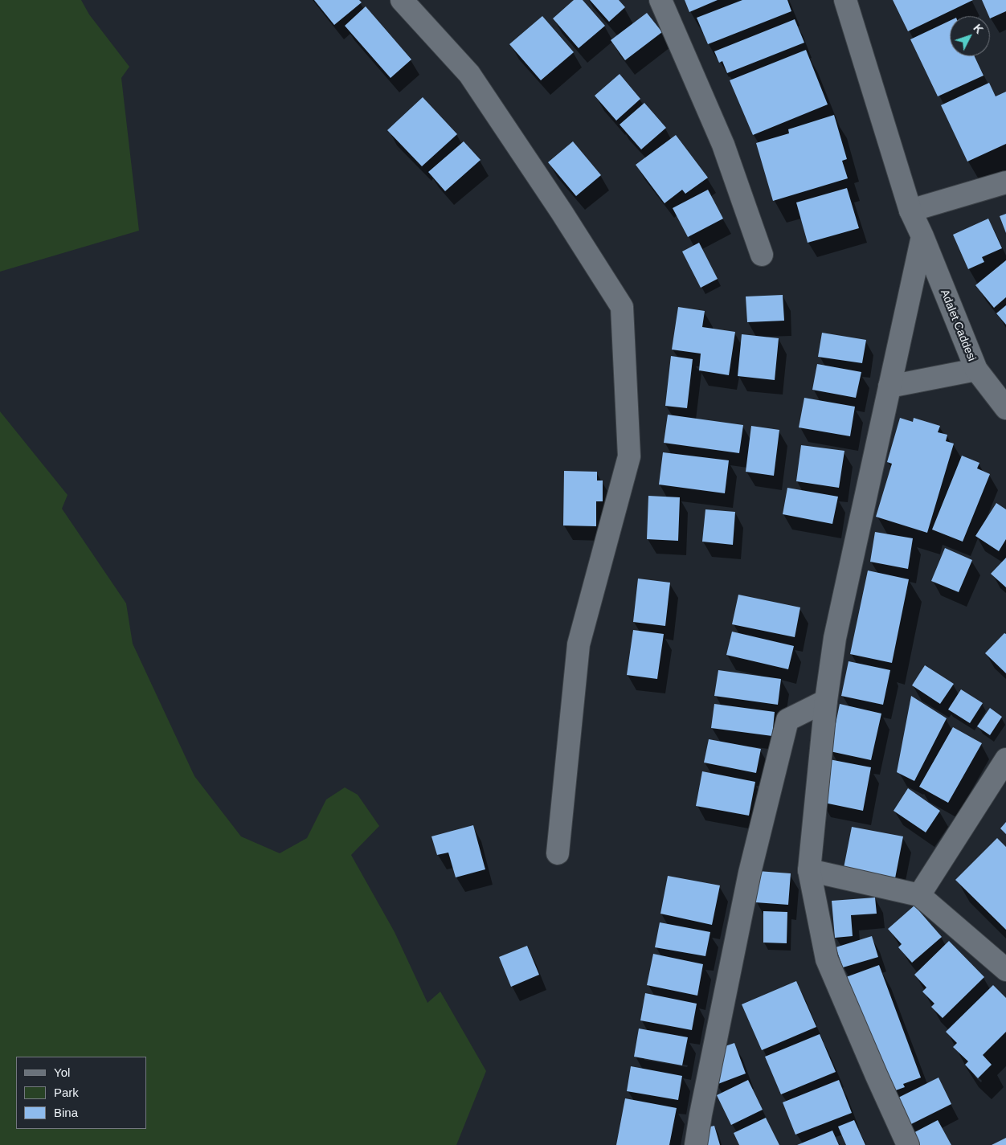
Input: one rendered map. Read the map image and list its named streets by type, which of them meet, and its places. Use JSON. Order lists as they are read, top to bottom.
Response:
{
  "streets": {
    "street": ["Adalet Caddesi"]
  },
  "legend": ["Yol", "Park", "Bina"],
  "north": "top right"
}
